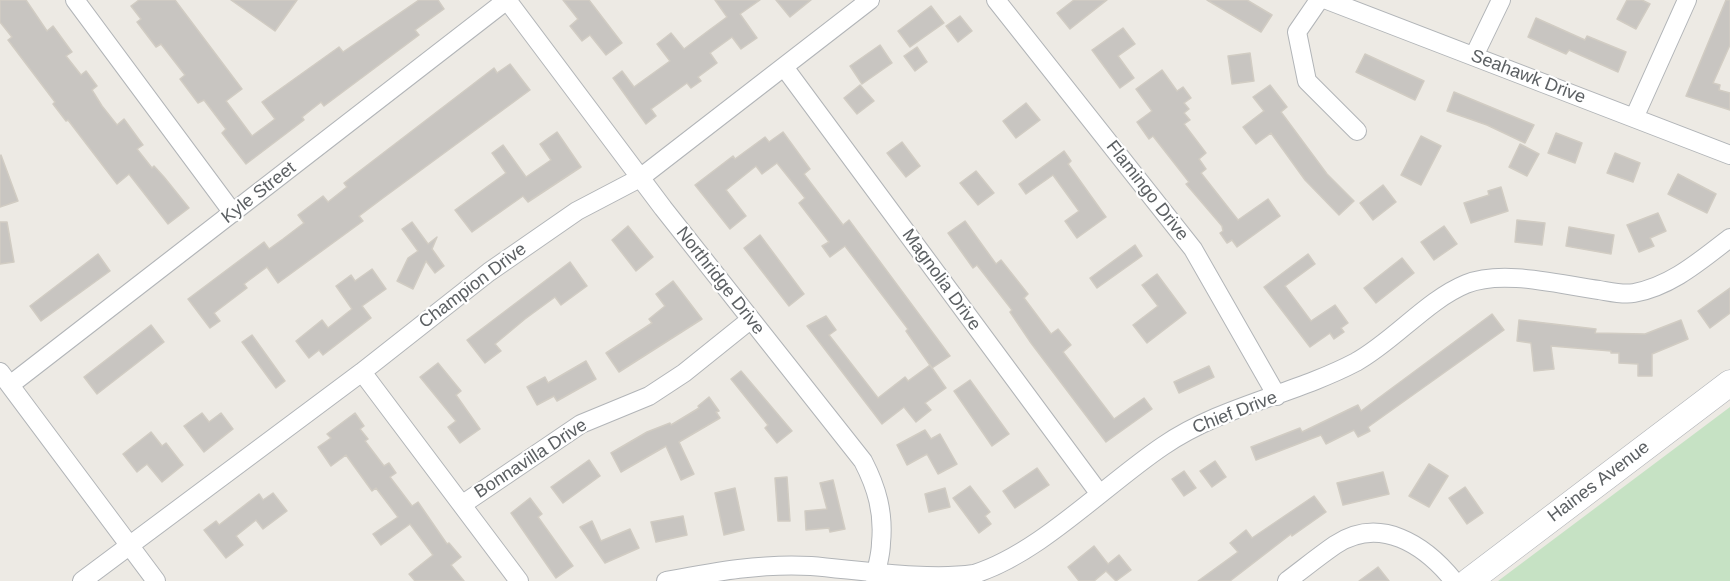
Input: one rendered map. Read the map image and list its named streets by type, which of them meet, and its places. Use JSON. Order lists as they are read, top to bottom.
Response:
{
  "streets": {
    "main road": ["Haines Avenue"],
    "street": [
      "Seahawk Drive",
      "Flamingo Drive",
      "Kyle Street",
      "Magnolia Drive",
      "Northridge Drive",
      "Champion Drive",
      "Chief Drive",
      "Bonnavilla Drive"
    ]
  },
  "crossings": [
    ["Flamingo Drive", "Chief Drive"],
    ["Kyle Street", "Northridge Drive"],
    ["Magnolia Drive", "Champion Drive"],
    ["Magnolia Drive", "Chief Drive"],
    ["Northridge Drive", "Champion Drive"],
    ["Northridge Drive", "Chief Drive"],
    ["Northridge Drive", "Bonnavilla Drive"]
  ]
}
